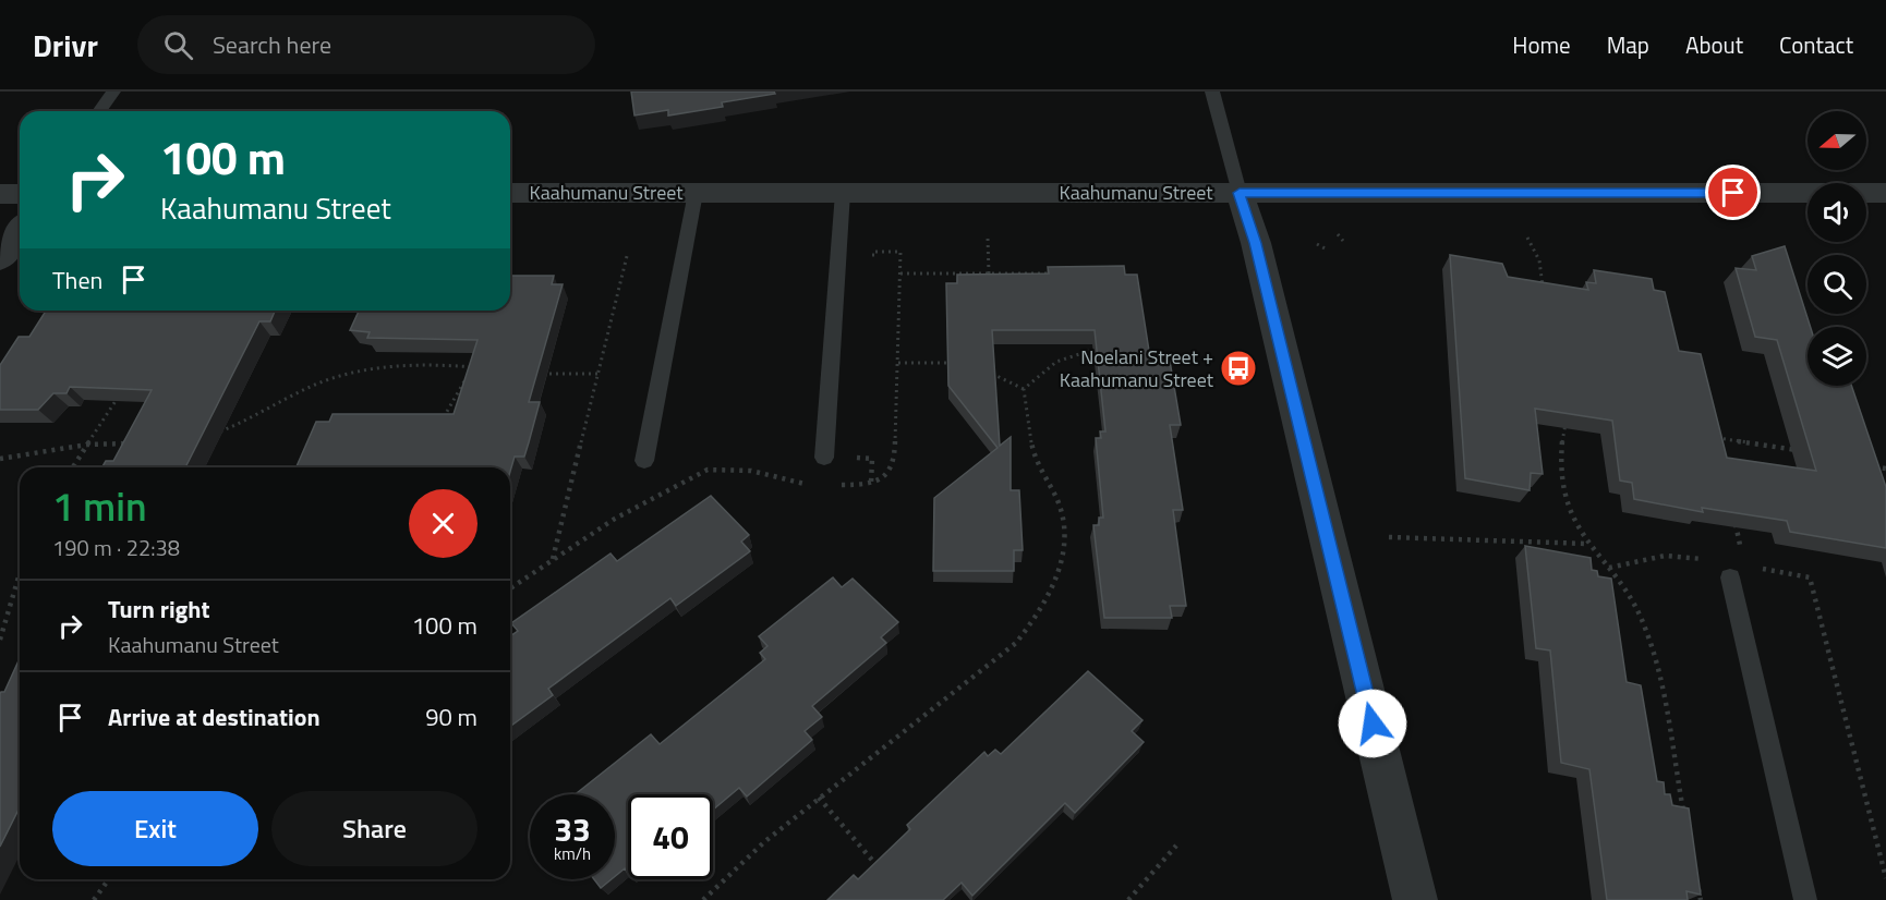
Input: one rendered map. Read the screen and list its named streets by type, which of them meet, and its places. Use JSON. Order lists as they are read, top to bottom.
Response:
{
  "streets": {
    "street": ["Kaahumanu Street"]
  },
  "places": {
    "bus stop": ["Noelani Street + Kaahumanu Street"]
  },
  "north": "left",
  "page": {
    "header": "Drivr",
    "search": "Search here",
    "nav": [
      "Home",
      "Map",
      "About",
      "Contact"
    ],
    "turn": ["100 m", "Kaahumanu Street"],
    "then": "Then",
    "heading": ["1 min", "190 m · 22:38"],
    "list": [
      {
        "name": "Turn right",
        "note": "Kaahumanu Street",
        "value": "100 m"
      },
      {
        "name": "Arrive at destination",
        "value": "90 m"
      }
    ],
    "buttons": ["Exit", "Share"],
    "speed": "33 km/h",
    "limit": "40"
  }
}
